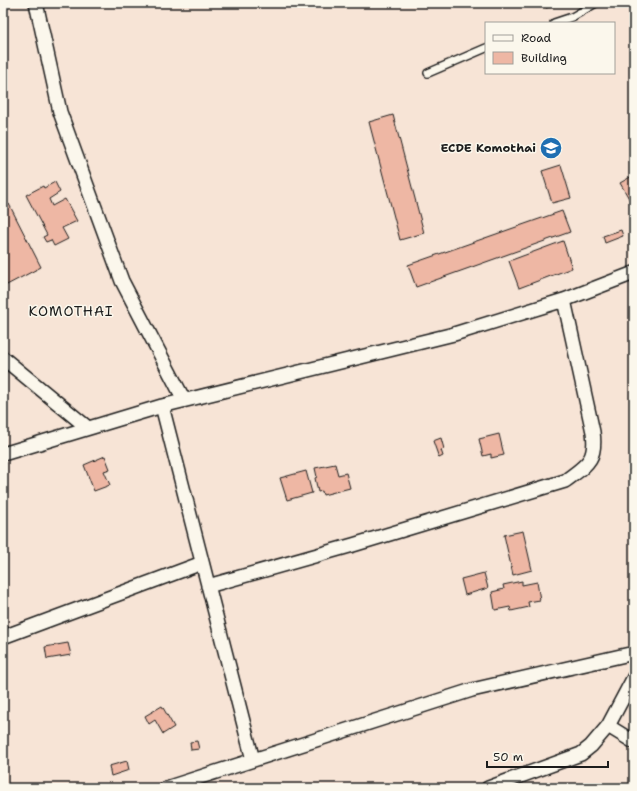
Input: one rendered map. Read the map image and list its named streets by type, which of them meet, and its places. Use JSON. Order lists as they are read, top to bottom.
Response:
{
  "districts": ["KOMOTHAI"],
  "places": {
    "school or university": ["ECDE Komothai"]
  },
  "legend": ["Road", "Building"],
  "scale_bar": "50 m"
}
